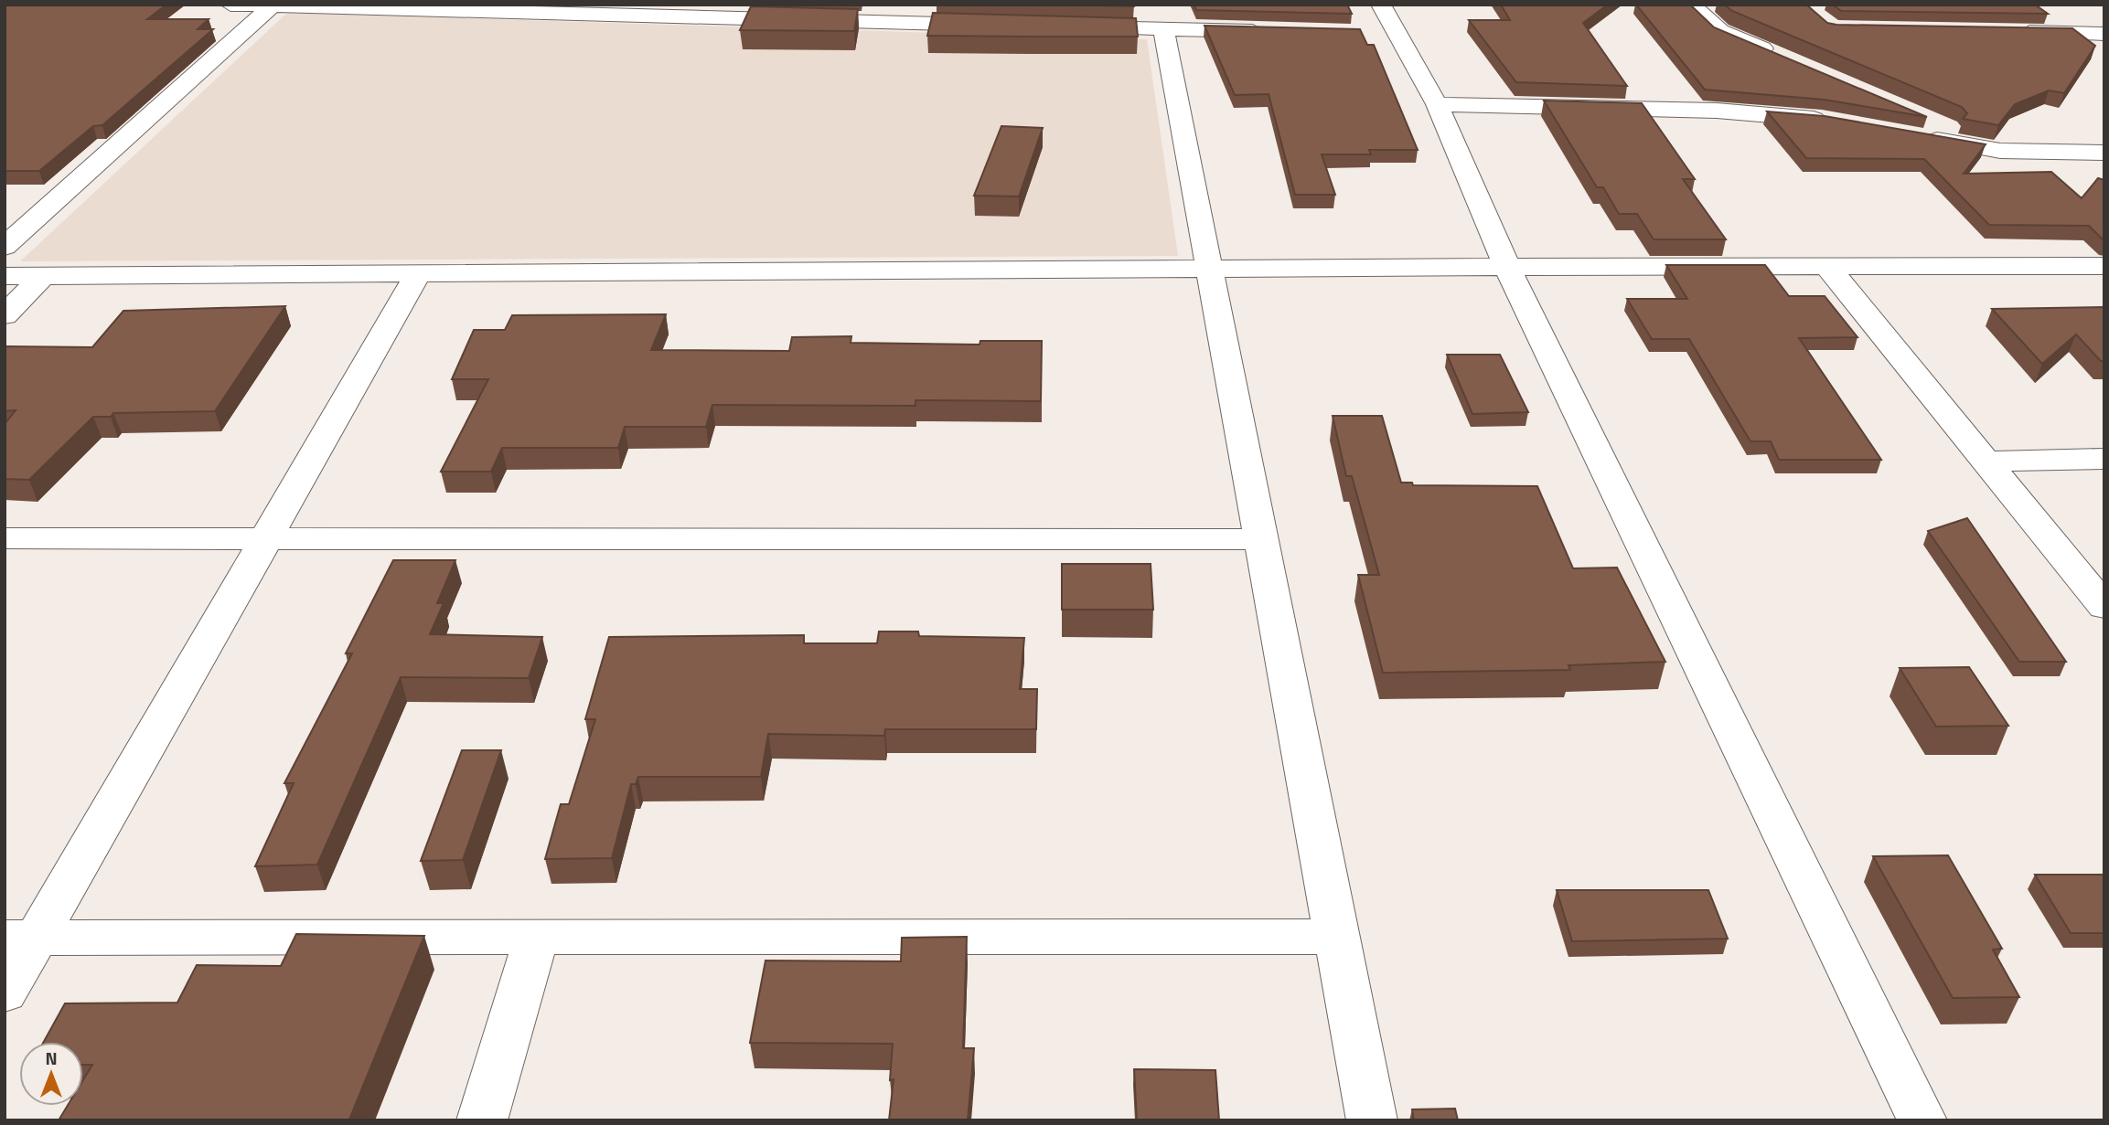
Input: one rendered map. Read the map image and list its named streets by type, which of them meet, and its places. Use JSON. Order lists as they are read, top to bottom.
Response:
{
  "north": "top"
}
